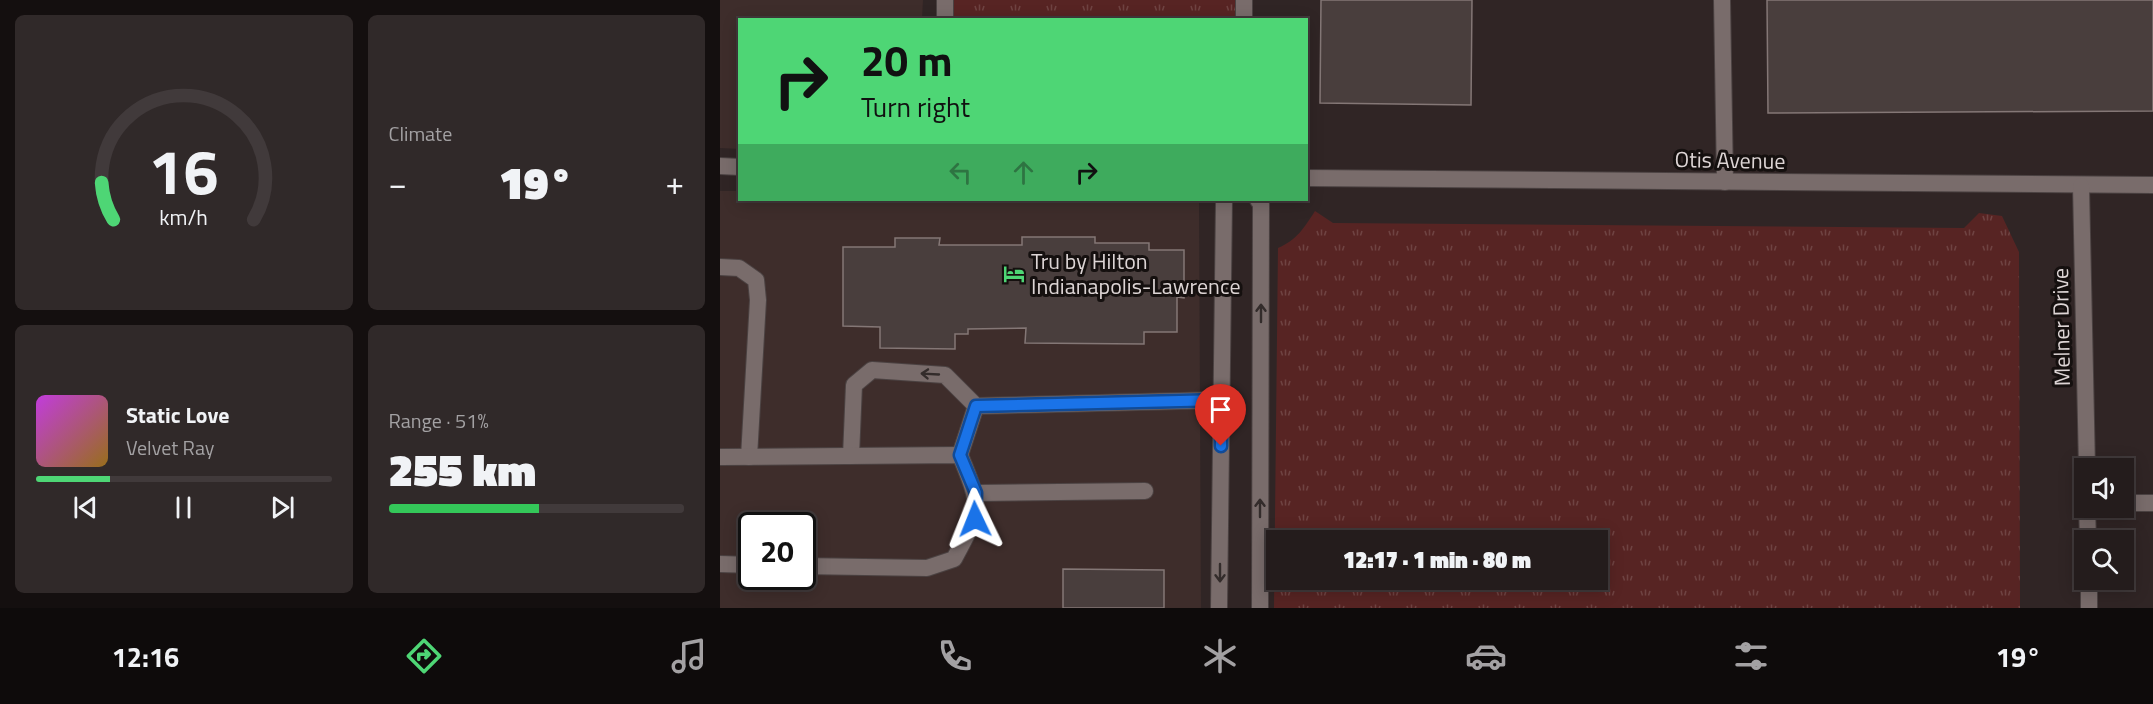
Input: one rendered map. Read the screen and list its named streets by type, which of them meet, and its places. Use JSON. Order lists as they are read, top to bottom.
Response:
{
  "streets": {
    "street": ["Otis Avenue", "Melner Drive"]
  },
  "crossings": [
    ["Otis Avenue", "Melner Drive"]
  ],
  "places": {
    "hotel": ["Tru by Hilton Indianapolis-Lawrence"]
  },
  "page": {
    "tile": [
      "Climate",
      ["Range · 51%", "255 km"]
    ],
    "turn": ["20 m", "Turn right"],
    "heat": ["−", "19°", "+"],
    "song": ["Static Love", "Velvet Ray"],
    "limit": "20",
    "trip": "12:17 · 1 min · 80 m",
    "tabs": ["12:16", "19°"],
    "gauge": ["16", "km/h"]
  }
}
